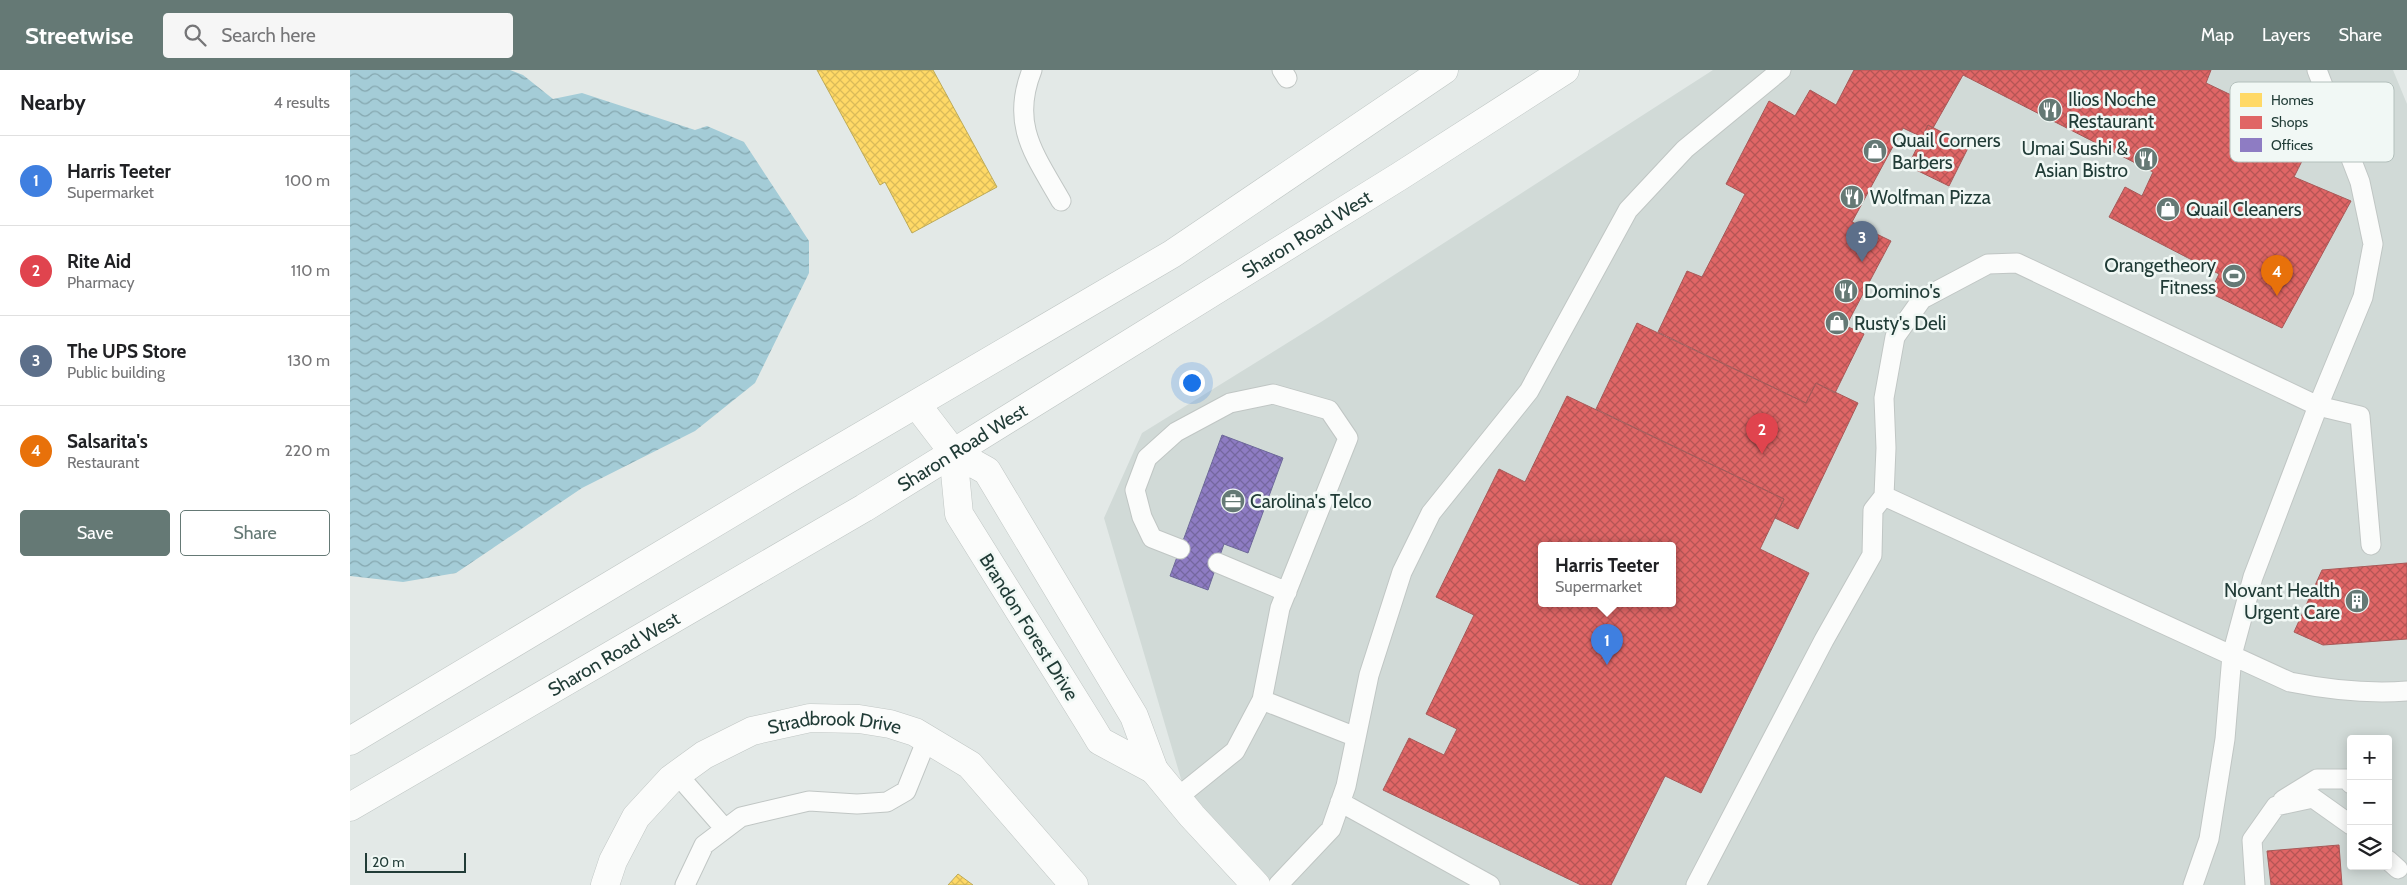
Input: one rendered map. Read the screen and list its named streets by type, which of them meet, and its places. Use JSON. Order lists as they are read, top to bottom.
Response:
{
  "streets": {
    "main road": ["Sharon Road West", "Brandon Forest Drive", "Stradbrook Drive"]
  },
  "crossings": [
    ["Sharon Road West", "Brandon Forest Drive"]
  ],
  "places": {
    "restaurant": [
      "Ilios Noche Restaurant",
      "Umai Sushi & Asian Bistro",
      "Wolfman Pizza",
      "Domino's"
    ],
    "shop": ["Quail Corners Barbers", "Quail Cleaners", "Rusty's Deli"],
    "sports": ["Orangetheory Fitness"],
    "office": ["Carolina's Telco"],
    "building": ["Novant Health Urgent Care"]
  },
  "legend": ["Homes", "Shops", "Offices"],
  "scale_bar": "20 m",
  "page": {
    "header": "Streetwise",
    "search": "Search here",
    "nav": ["Map", "Layers", "Share"],
    "heading": ["Nearby", "4 results"],
    "list": [
      {
        "mark": "1",
        "name": "Harris Teeter",
        "note": "Supermarket",
        "value": "100 m"
      },
      {
        "mark": "2",
        "name": "Rite Aid",
        "note": "Pharmacy",
        "value": "110 m"
      },
      {
        "mark": "3",
        "name": "The UPS Store",
        "note": "Public building",
        "value": "130 m"
      },
      {
        "mark": "4",
        "name": "Salsarita's",
        "note": "Restaurant",
        "value": "220 m"
      }
    ],
    "pins": [
      "3",
      "4",
      "2",
      "1"
    ],
    "buttons": ["Save", "Share"],
    "popup": ["Harris Teeter", "Supermarket"],
    "map_buttons": ["+", "−"],
    "scale": "20 m"
  }
}
